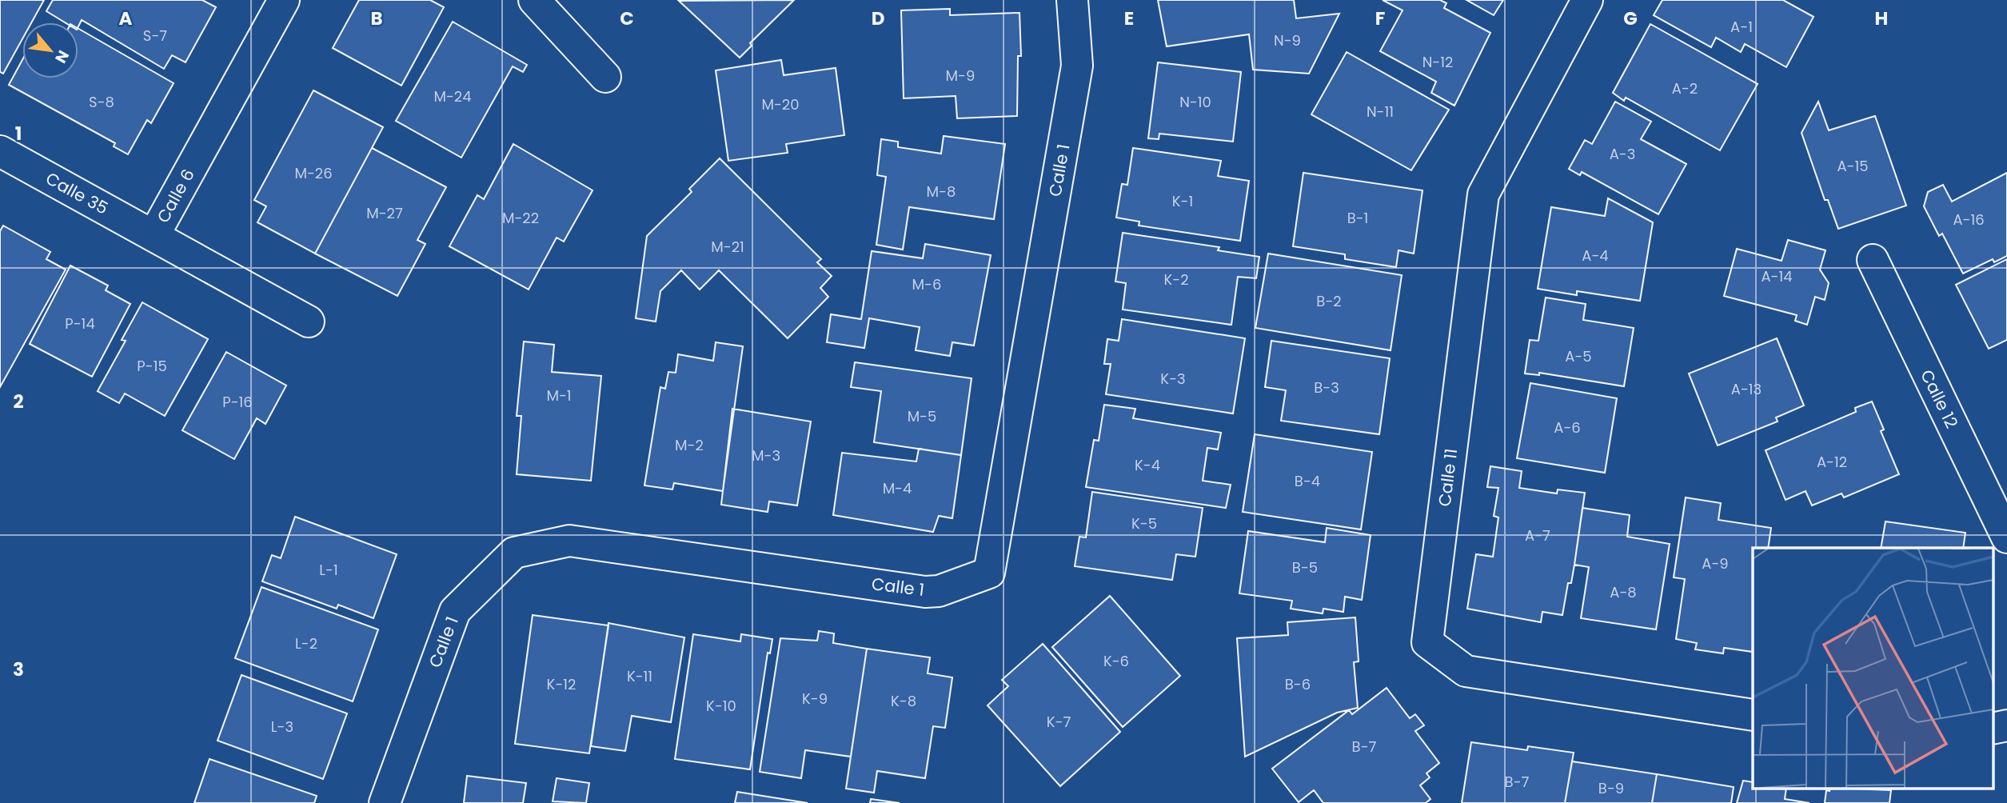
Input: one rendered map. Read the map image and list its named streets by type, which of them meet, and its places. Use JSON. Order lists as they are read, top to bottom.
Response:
{
  "streets": {
    "street": [
      "Calle 1",
      "Calle 35",
      "Calle 6",
      "Calle 12",
      "Calle 11"
    ]
  },
  "crossings": [
    ["Calle 35", "Calle 6"]
  ],
  "house_numbers": [
    "A-1",
    "S-7",
    "N-9",
    "N-12",
    "M-9",
    "A-2",
    "M-24",
    "S-8",
    "N-10",
    "M-20",
    "N-11",
    "A-3",
    "A-15",
    "M-26",
    "M-8",
    "K-1",
    "M-27",
    "M-22",
    "B-1",
    "A-16",
    "M-21",
    "A-4",
    "A-14",
    "K-2",
    "M-6",
    "B-2",
    "P-14",
    "A-5",
    "P-15",
    "K-3",
    "B-3",
    "A-13",
    "M-1",
    "P-16",
    "M-5",
    "A-6",
    "M-2",
    "M-3",
    "A-12",
    "K-4",
    "B-4",
    "M-4",
    "K-5",
    "A-7",
    "A-9",
    "B-5",
    "L-1",
    "A-8",
    "L-2",
    "K-6",
    "K-11",
    "K-12",
    "B-6",
    "K-9",
    "K-8",
    "K-10",
    "K-7",
    "L-3",
    "B-7",
    "B-7",
    "B-9"
  ],
  "north": "bottom right",
  "grid": {
    "columns": [
      "A",
      "B",
      "C",
      "D",
      "E",
      "F",
      "G",
      "H"
    ],
    "rows": ["1", "2", "3"]
  }
}
